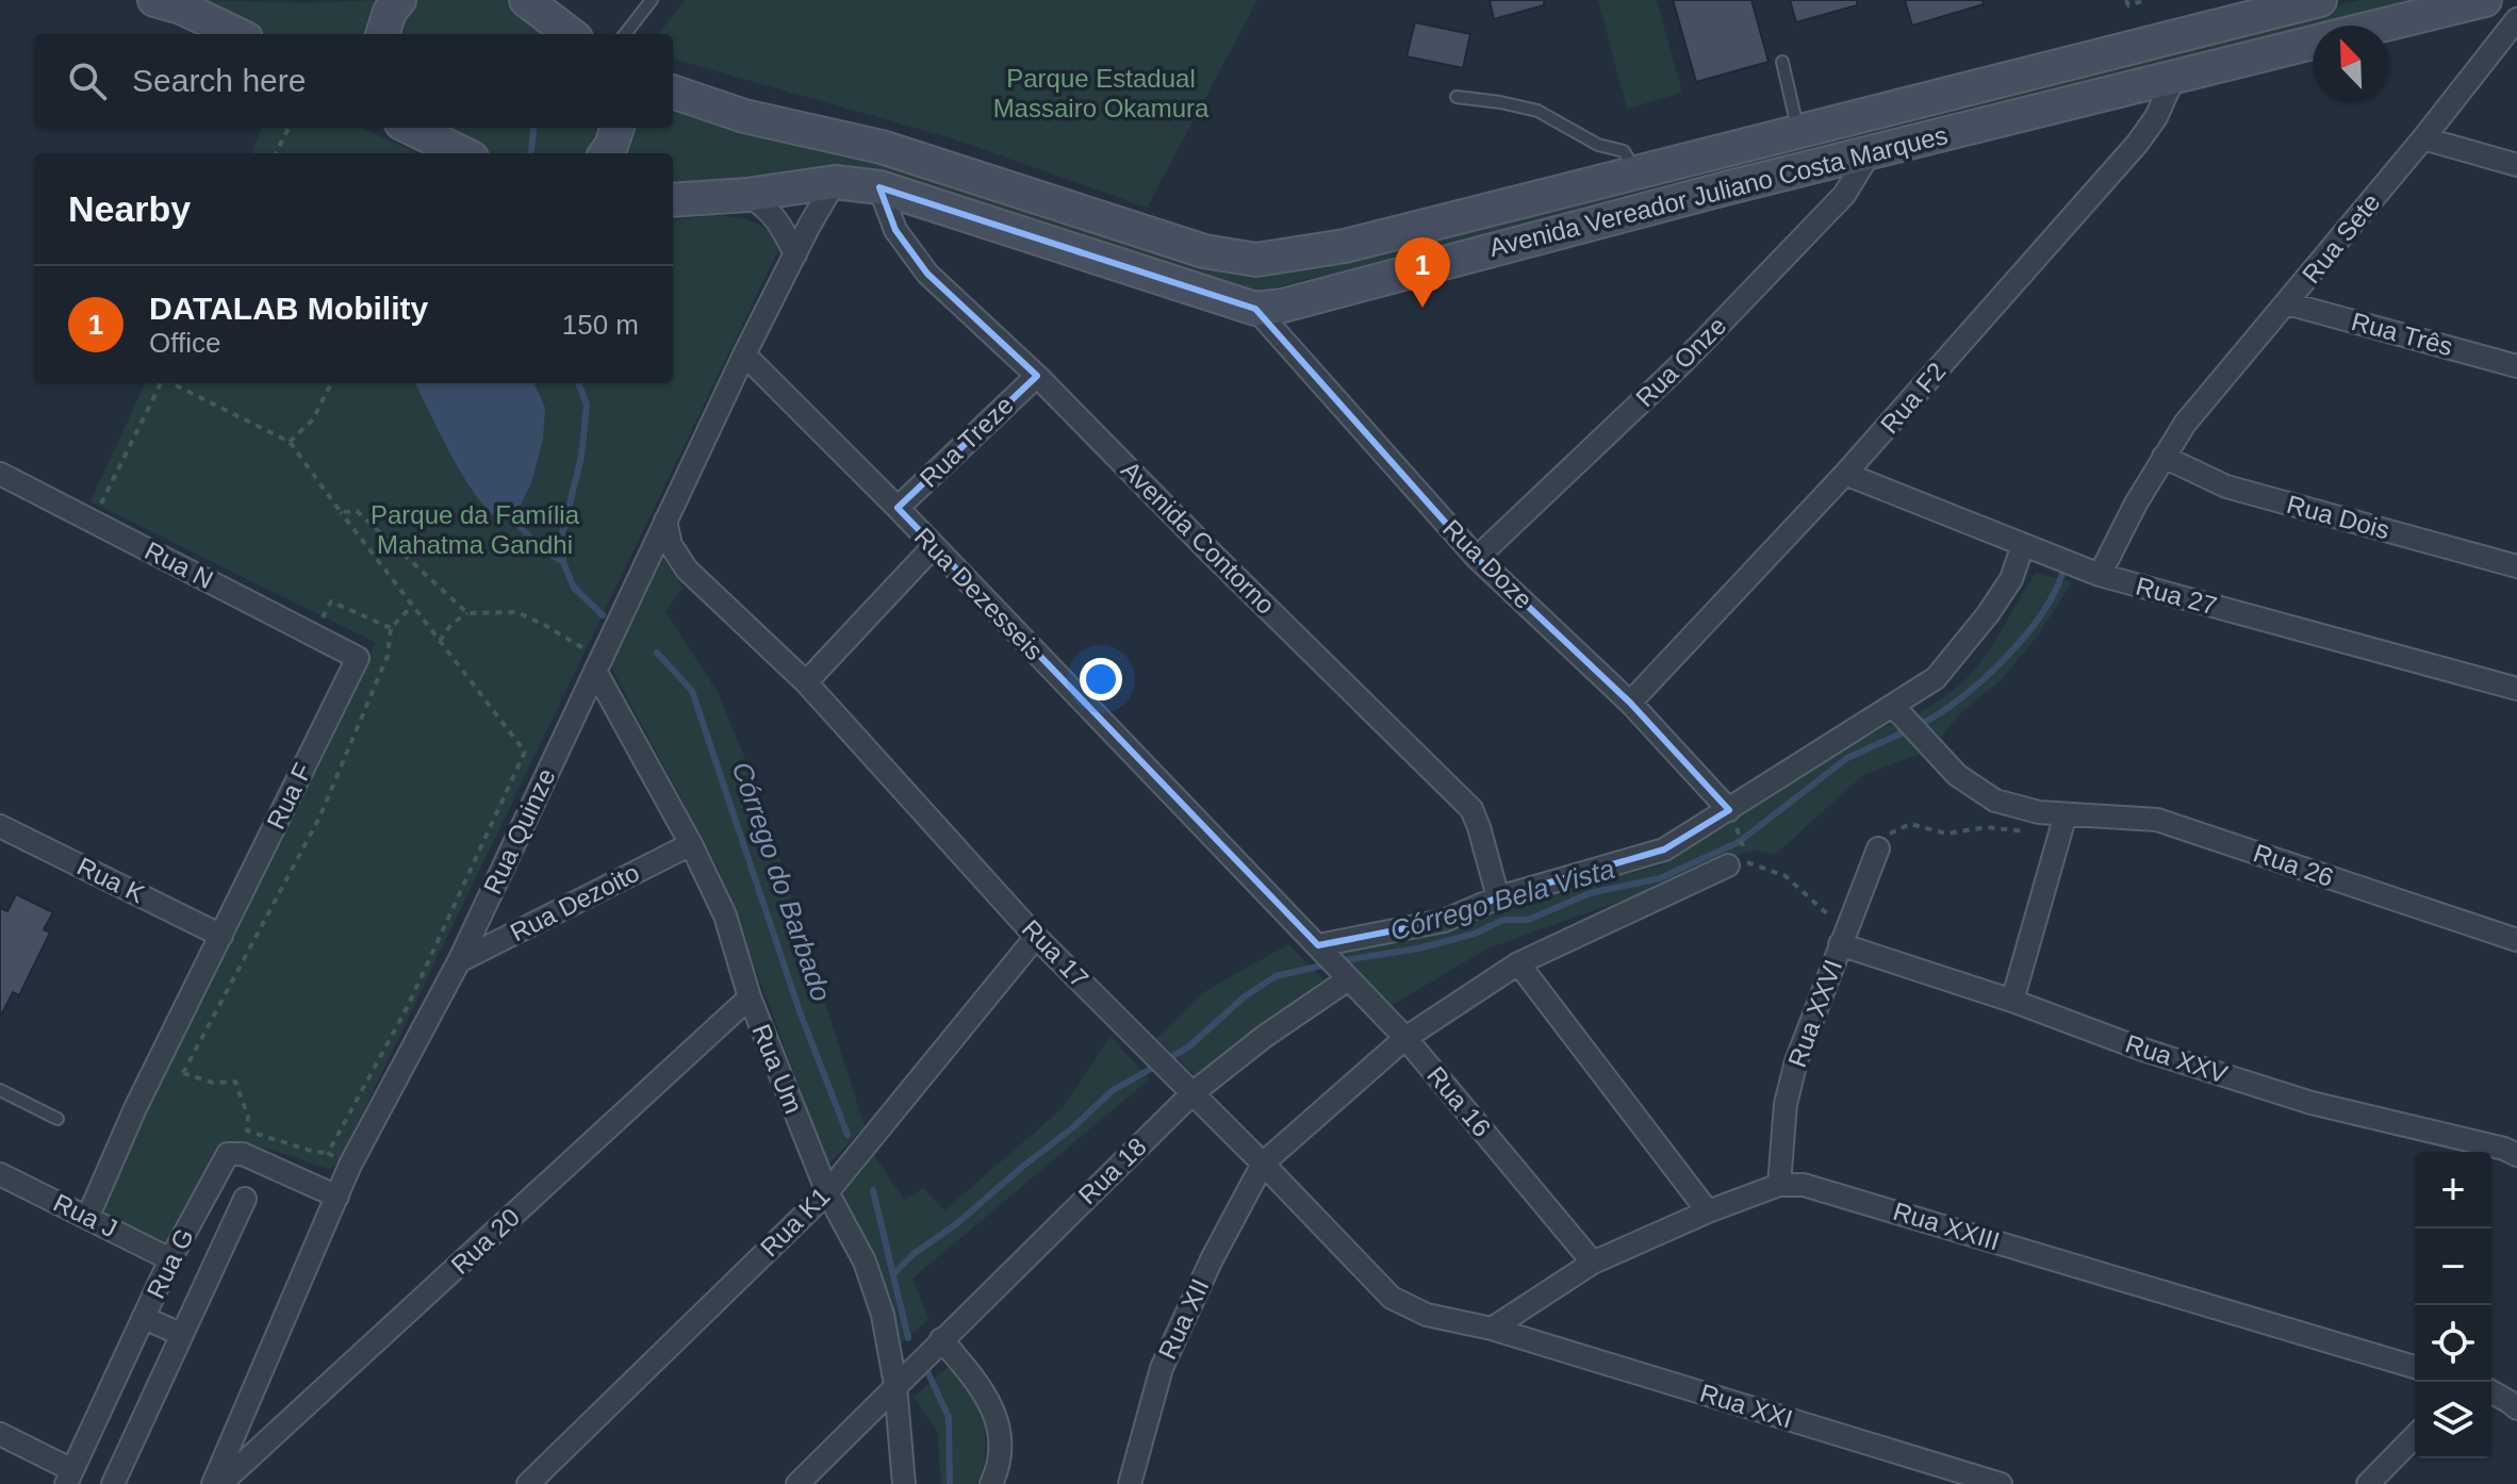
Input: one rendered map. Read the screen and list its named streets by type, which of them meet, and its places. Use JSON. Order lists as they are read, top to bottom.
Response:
{
  "streets": {
    "main road": ["Avenida Vereador Juliano Costa Marques"],
    "street": [
      "Rua Sete",
      "Rua Três",
      "Rua Onze",
      "Rua F2",
      "Rua Treze",
      "Rua Dois",
      "Avenida Contorno",
      "Rua Doze",
      "Rua N",
      "Rua Dezesseis",
      "Rua 27",
      "Rua F",
      "Rua Quinze",
      "Rua 26",
      "Rua K",
      "Rua Dezoito",
      "Rua 17",
      "Rua XXVI",
      "Rua XXV",
      "Rua Um",
      "Rua 16",
      "Rua 18",
      "Rua J",
      "Rua K1",
      "Rua XXIII",
      "Rua 20",
      "Rua G",
      "Rua XII",
      "Rua XXI"
    ]
  },
  "crossings": [
    ["Avenida Vereador Juliano Costa Marques", "Rua Onze"],
    ["Avenida Vereador Juliano Costa Marques", "Rua F2"],
    ["Avenida Vereador Juliano Costa Marques", "Avenida Contorno"],
    ["Avenida Vereador Juliano Costa Marques", "Rua Doze"],
    ["Avenida Vereador Juliano Costa Marques", "Rua Quinze"],
    ["Rua Sete", "Rua Três"],
    ["Rua Sete", "Rua Dois"],
    ["Rua Sete", "Rua 27"],
    ["Rua Onze", "Rua Doze"],
    ["Rua F2", "Rua Doze"],
    ["Rua F2", "Rua 27"],
    ["Rua Treze", "Avenida Contorno"],
    ["Rua Treze", "Rua Dezesseis"],
    ["Rua N", "Rua F"],
    ["Rua Dezesseis", "Rua Quinze"],
    ["Rua Dezesseis", "Rua 16"],
    ["Rua F", "Rua K"],
    ["Rua F", "Rua J"],
    ["Rua Quinze", "Rua Dezoito"],
    ["Rua Quinze", "Rua 17"],
    ["Rua Quinze", "Rua Um"],
    ["Rua Quinze", "Rua G"],
    ["Rua Dezoito", "Rua Um"],
    ["Rua 17", "Rua 18"],
    ["Rua 17", "Rua K1"],
    ["Rua 17", "Rua XXIII"],
    ["Rua 17", "Rua XII"],
    ["Rua 17", "Rua XXI"],
    ["Rua XXVI", "Rua XXV"],
    ["Rua XXVI", "Rua XXIII"],
    ["Rua Um", "Rua 18"],
    ["Rua Um", "Rua K1"],
    ["Rua Um", "Rua 20"],
    ["Rua 16", "Rua 18"],
    ["Rua 16", "Rua XXIII"],
    ["Rua J", "Rua G"],
    ["Rua XXIII", "Rua XXI"]
  ],
  "water": ["Córrego do Barbado", "Córrego Bela Vista"],
  "parks": ["Parque Estadual Massairo Okamura", "Parque da Família Mahatma Gandhi"],
  "north": "top left",
  "page": {
    "search": "Search here",
    "heading": "Nearby",
    "pins": "1",
    "list": [
      {
        "mark": "1",
        "name": "DATALAB Mobility",
        "note": "Office",
        "value": "150 m"
      }
    ],
    "map_buttons": ["+", "−"]
  }
}
